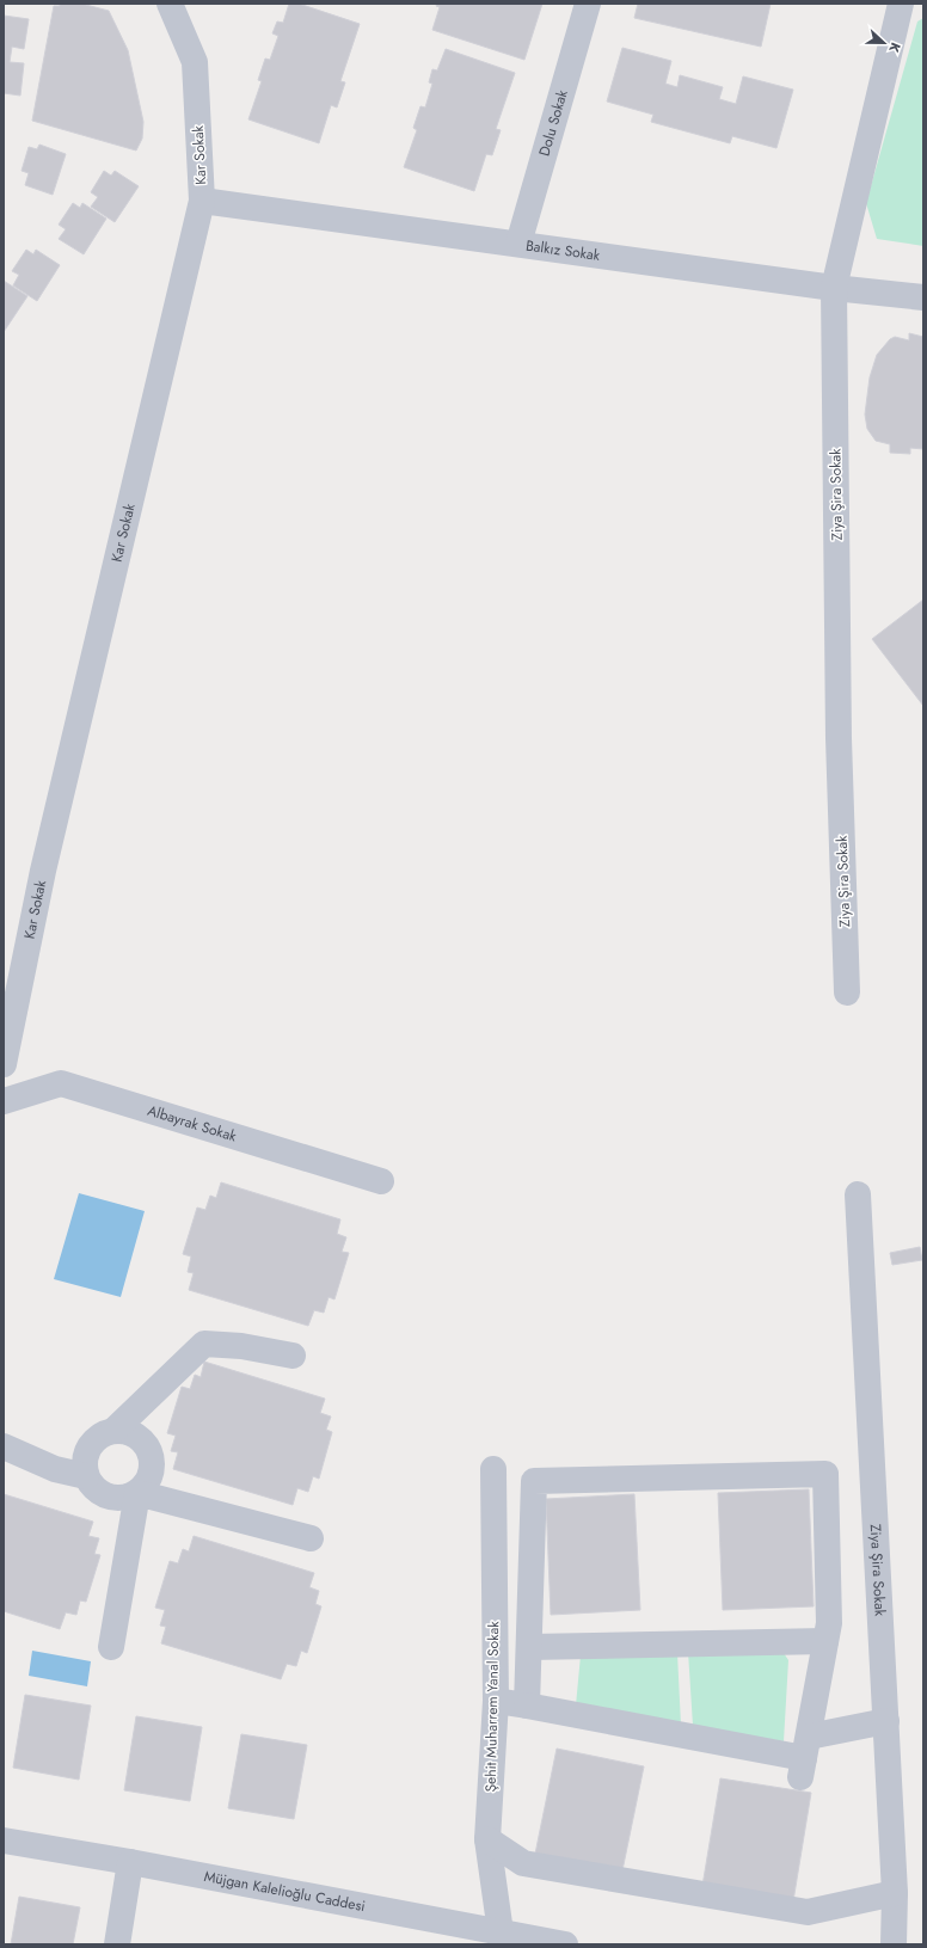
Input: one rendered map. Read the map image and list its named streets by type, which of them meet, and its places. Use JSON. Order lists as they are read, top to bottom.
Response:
{
  "streets": {
    "street": [
      "Dolu Sokak",
      "Kar Sokak",
      "Balkız Sokak",
      "Ziya Şira Sokak",
      "Albayrak Sokak",
      "Şehit Muharrem Yanal Sokak",
      "Müjgan Kalelioğlu Caddesi"
    ]
  },
  "crossings": [
    ["Dolu Sokak", "Balkız Sokak"],
    ["Kar Sokak", "Balkız Sokak"],
    ["Balkız Sokak", "Ziya Şira Sokak"],
    ["Şehit Muharrem Yanal Sokak", "Müjgan Kalelioğlu Caddesi"]
  ],
  "north": "right"
}
